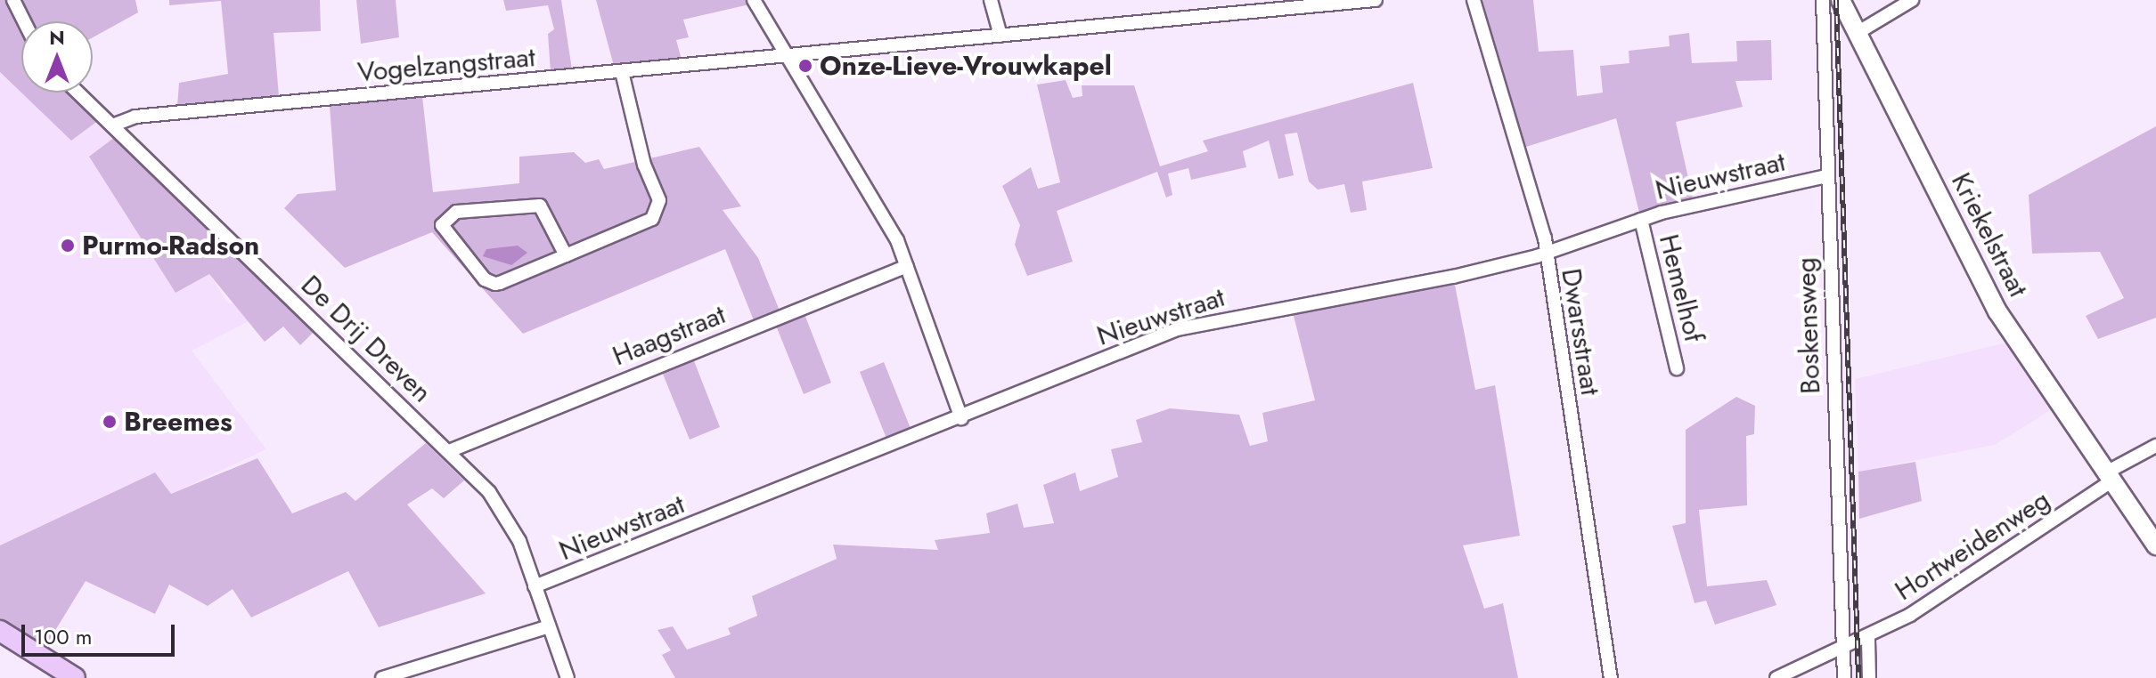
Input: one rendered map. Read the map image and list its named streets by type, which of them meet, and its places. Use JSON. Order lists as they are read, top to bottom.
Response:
{
  "streets": {
    "street": [
      "Vogelzangstraat",
      "Nieuwstraat",
      "Kriekelstraat",
      "Hemelhof",
      "Boskensweg",
      "Dwarsstraat",
      "Haagstraat",
      "De Drij Dreven",
      "Hortweidenweg"
    ]
  },
  "crossings": [
    ["Vogelzangstraat", "De Drij Dreven"],
    ["Nieuwstraat", "Hemelhof"],
    ["Nieuwstraat", "Boskensweg"],
    ["Nieuwstraat", "Dwarsstraat"],
    ["Nieuwstraat", "De Drij Dreven"],
    ["Kriekelstraat", "Hortweidenweg"],
    ["Boskensweg", "Hortweidenweg"],
    ["Haagstraat", "De Drij Dreven"]
  ],
  "places": ["Onze-Lieve-Vrouwkapel", "Purmo-Radson", "Breemes"],
  "scale_bar": "100 m",
  "north": "top"
}
